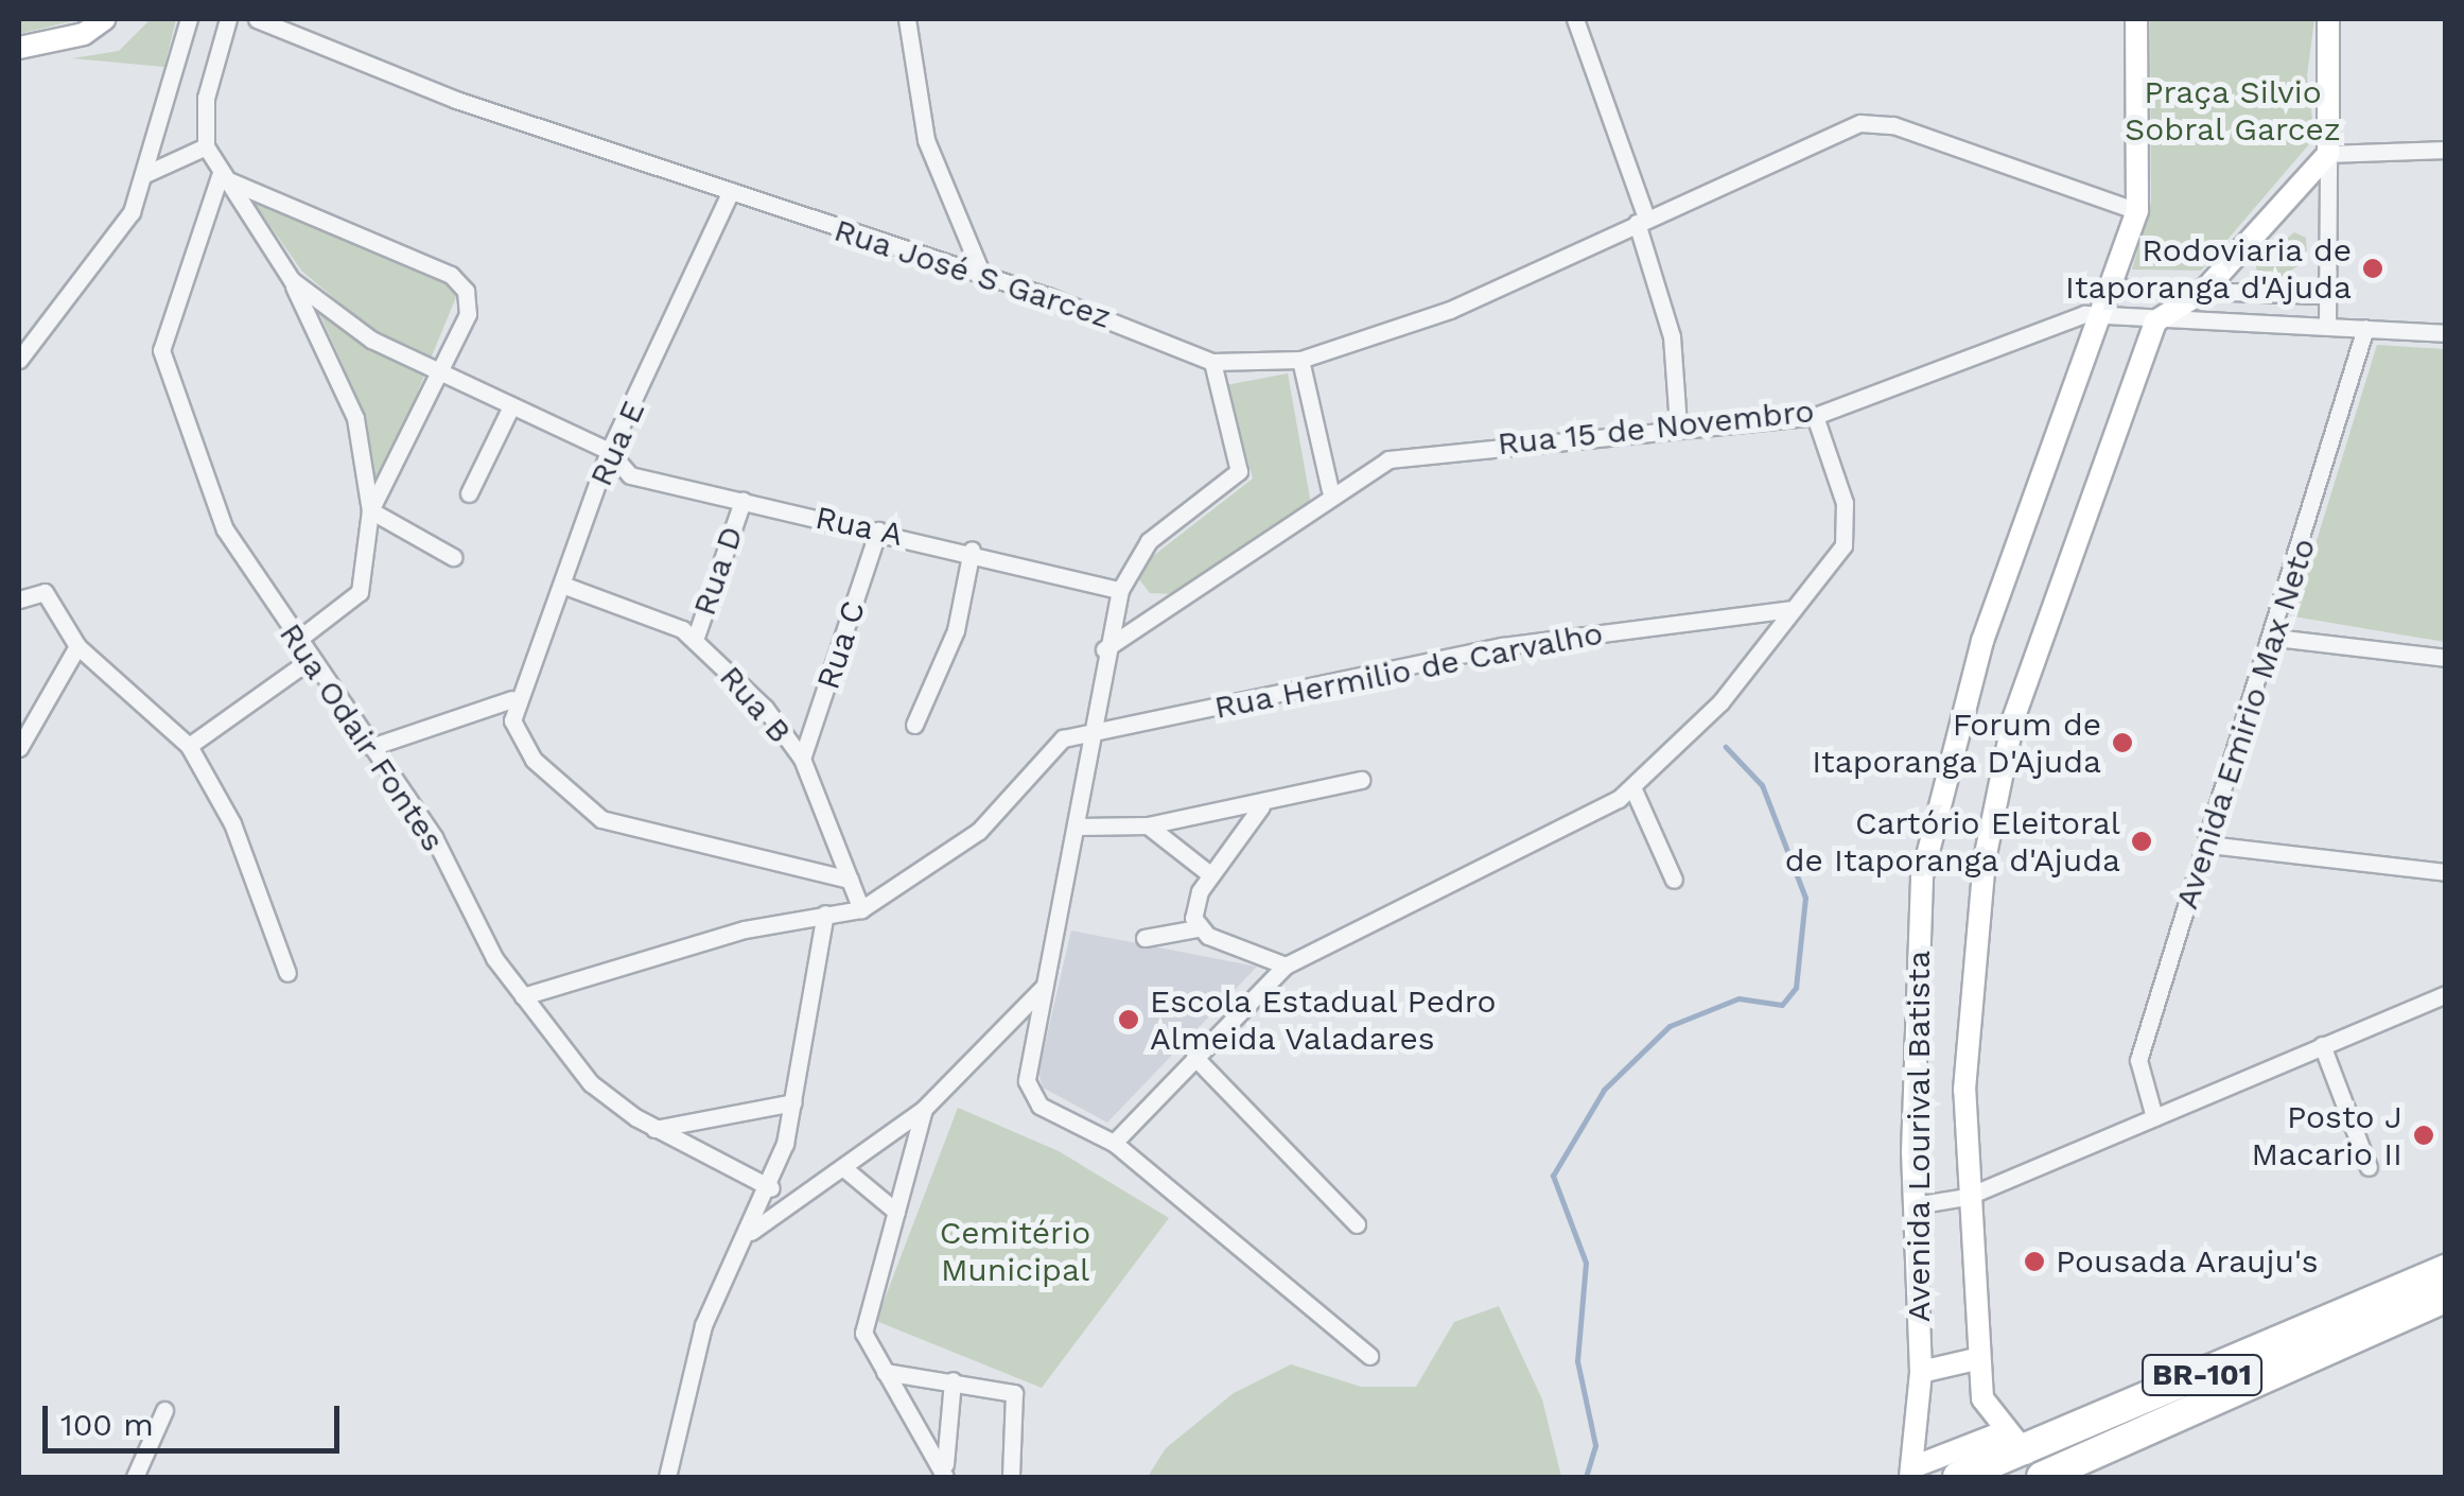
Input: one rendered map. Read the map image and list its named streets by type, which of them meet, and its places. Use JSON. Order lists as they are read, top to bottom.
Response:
{
  "streets": {
    "highway": ["BR-101"],
    "main road": ["Avenida Lourival Batista"],
    "street": [
      "Rua José S Garcez",
      "Rua 15 de Novembro",
      "Rua E",
      "Rua A",
      "Rua D",
      "Rua C",
      "Rua Hermilio de Carvalho",
      "Rua B",
      "Avenida Emirio Max Neto",
      "Rua Odair Fontes"
    ]
  },
  "crossings": [
    ["Rua José S Garcez", "Rua E"],
    ["Rua 15 de Novembro", "Avenida Lourival Batista"],
    ["Rua E", "Rua A"],
    ["Rua E", "Rua B"],
    ["Rua A", "Rua D"],
    ["Rua A", "Rua C"],
    ["Rua D", "Rua B"],
    ["Rua C", "Rua B"],
    ["Rua Hermilio de Carvalho", "Rua B"],
    ["Avenida Lourival Batista", "BR-101"]
  ],
  "parks": ["Praça Silvio Sobral Garcez", "Cemitério Municipal"],
  "places": [
    "Rodoviaria de Itaporanga d'Ajuda",
    "Forum de Itaporanga D'Ajuda",
    "Cartório Eleitoral de Itaporanga d'Ajuda",
    "Escola Estadual Pedro Almeida Valadares",
    "Posto J Macario II",
    "Pousada Arauju's"
  ],
  "scale_bar": "100 m"
}
